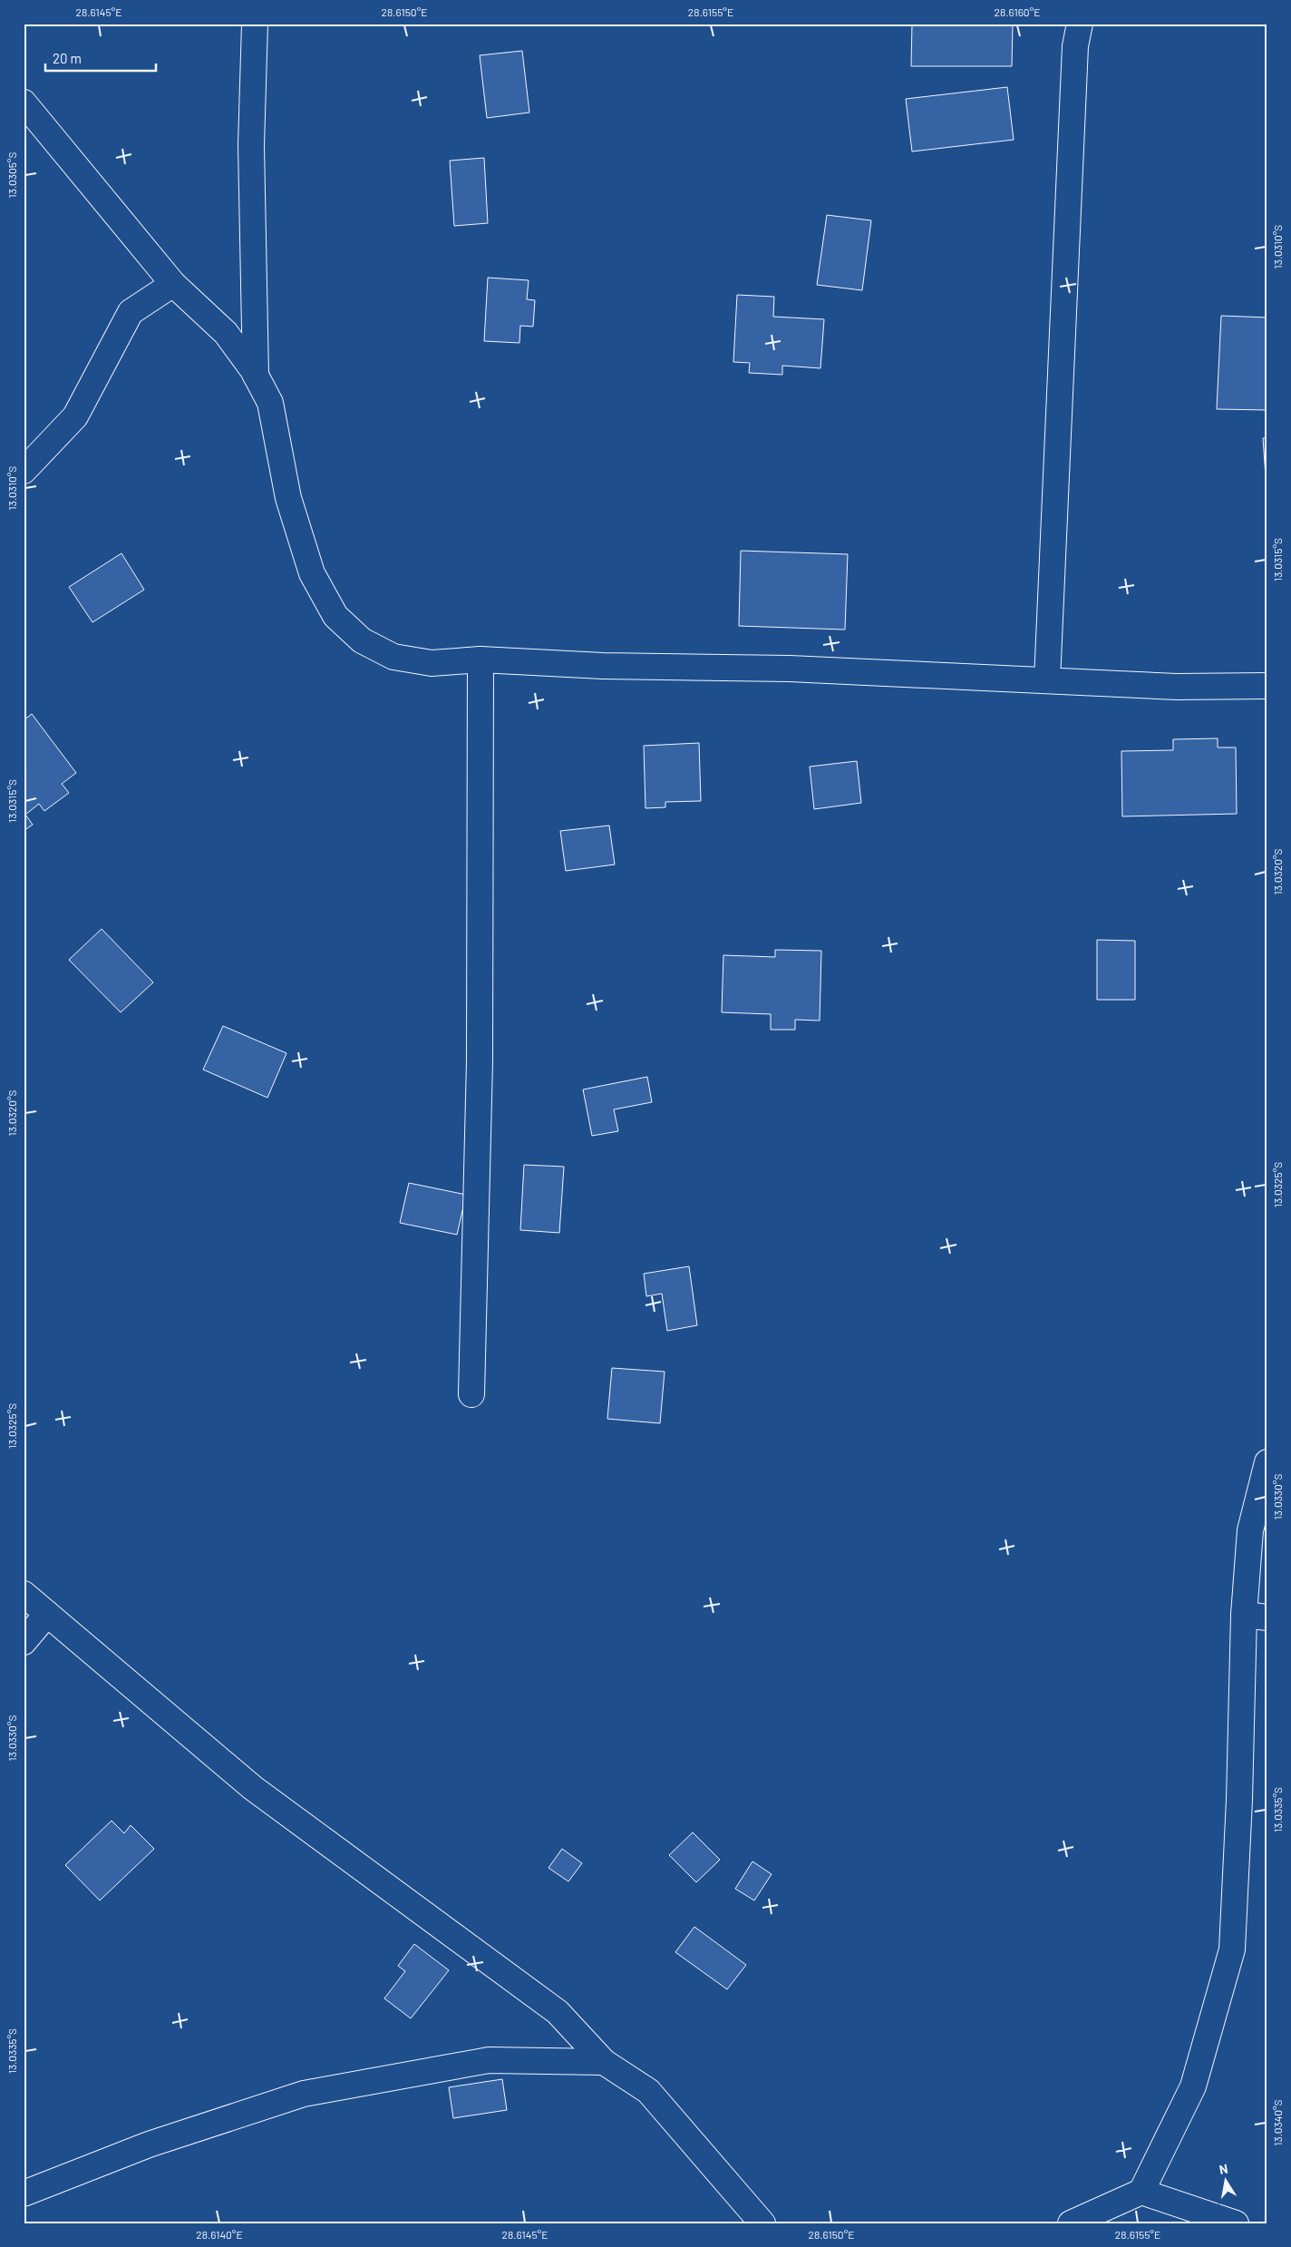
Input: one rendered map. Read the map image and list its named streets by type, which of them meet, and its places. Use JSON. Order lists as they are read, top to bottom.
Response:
{
  "scale_bar": "20 m",
  "north": "top",
  "coordinates": [
    "28.6145°E",
    "28.6150°E",
    "28.6155°E",
    "28.6160°E",
    "13.0305°S",
    "13.0310°S",
    "13.0315°S",
    "13.0320°S",
    "13.0325°S",
    "13.0330°S",
    "13.0335°S",
    "13.0340°S",
    "28.6140°E"
  ]
}
